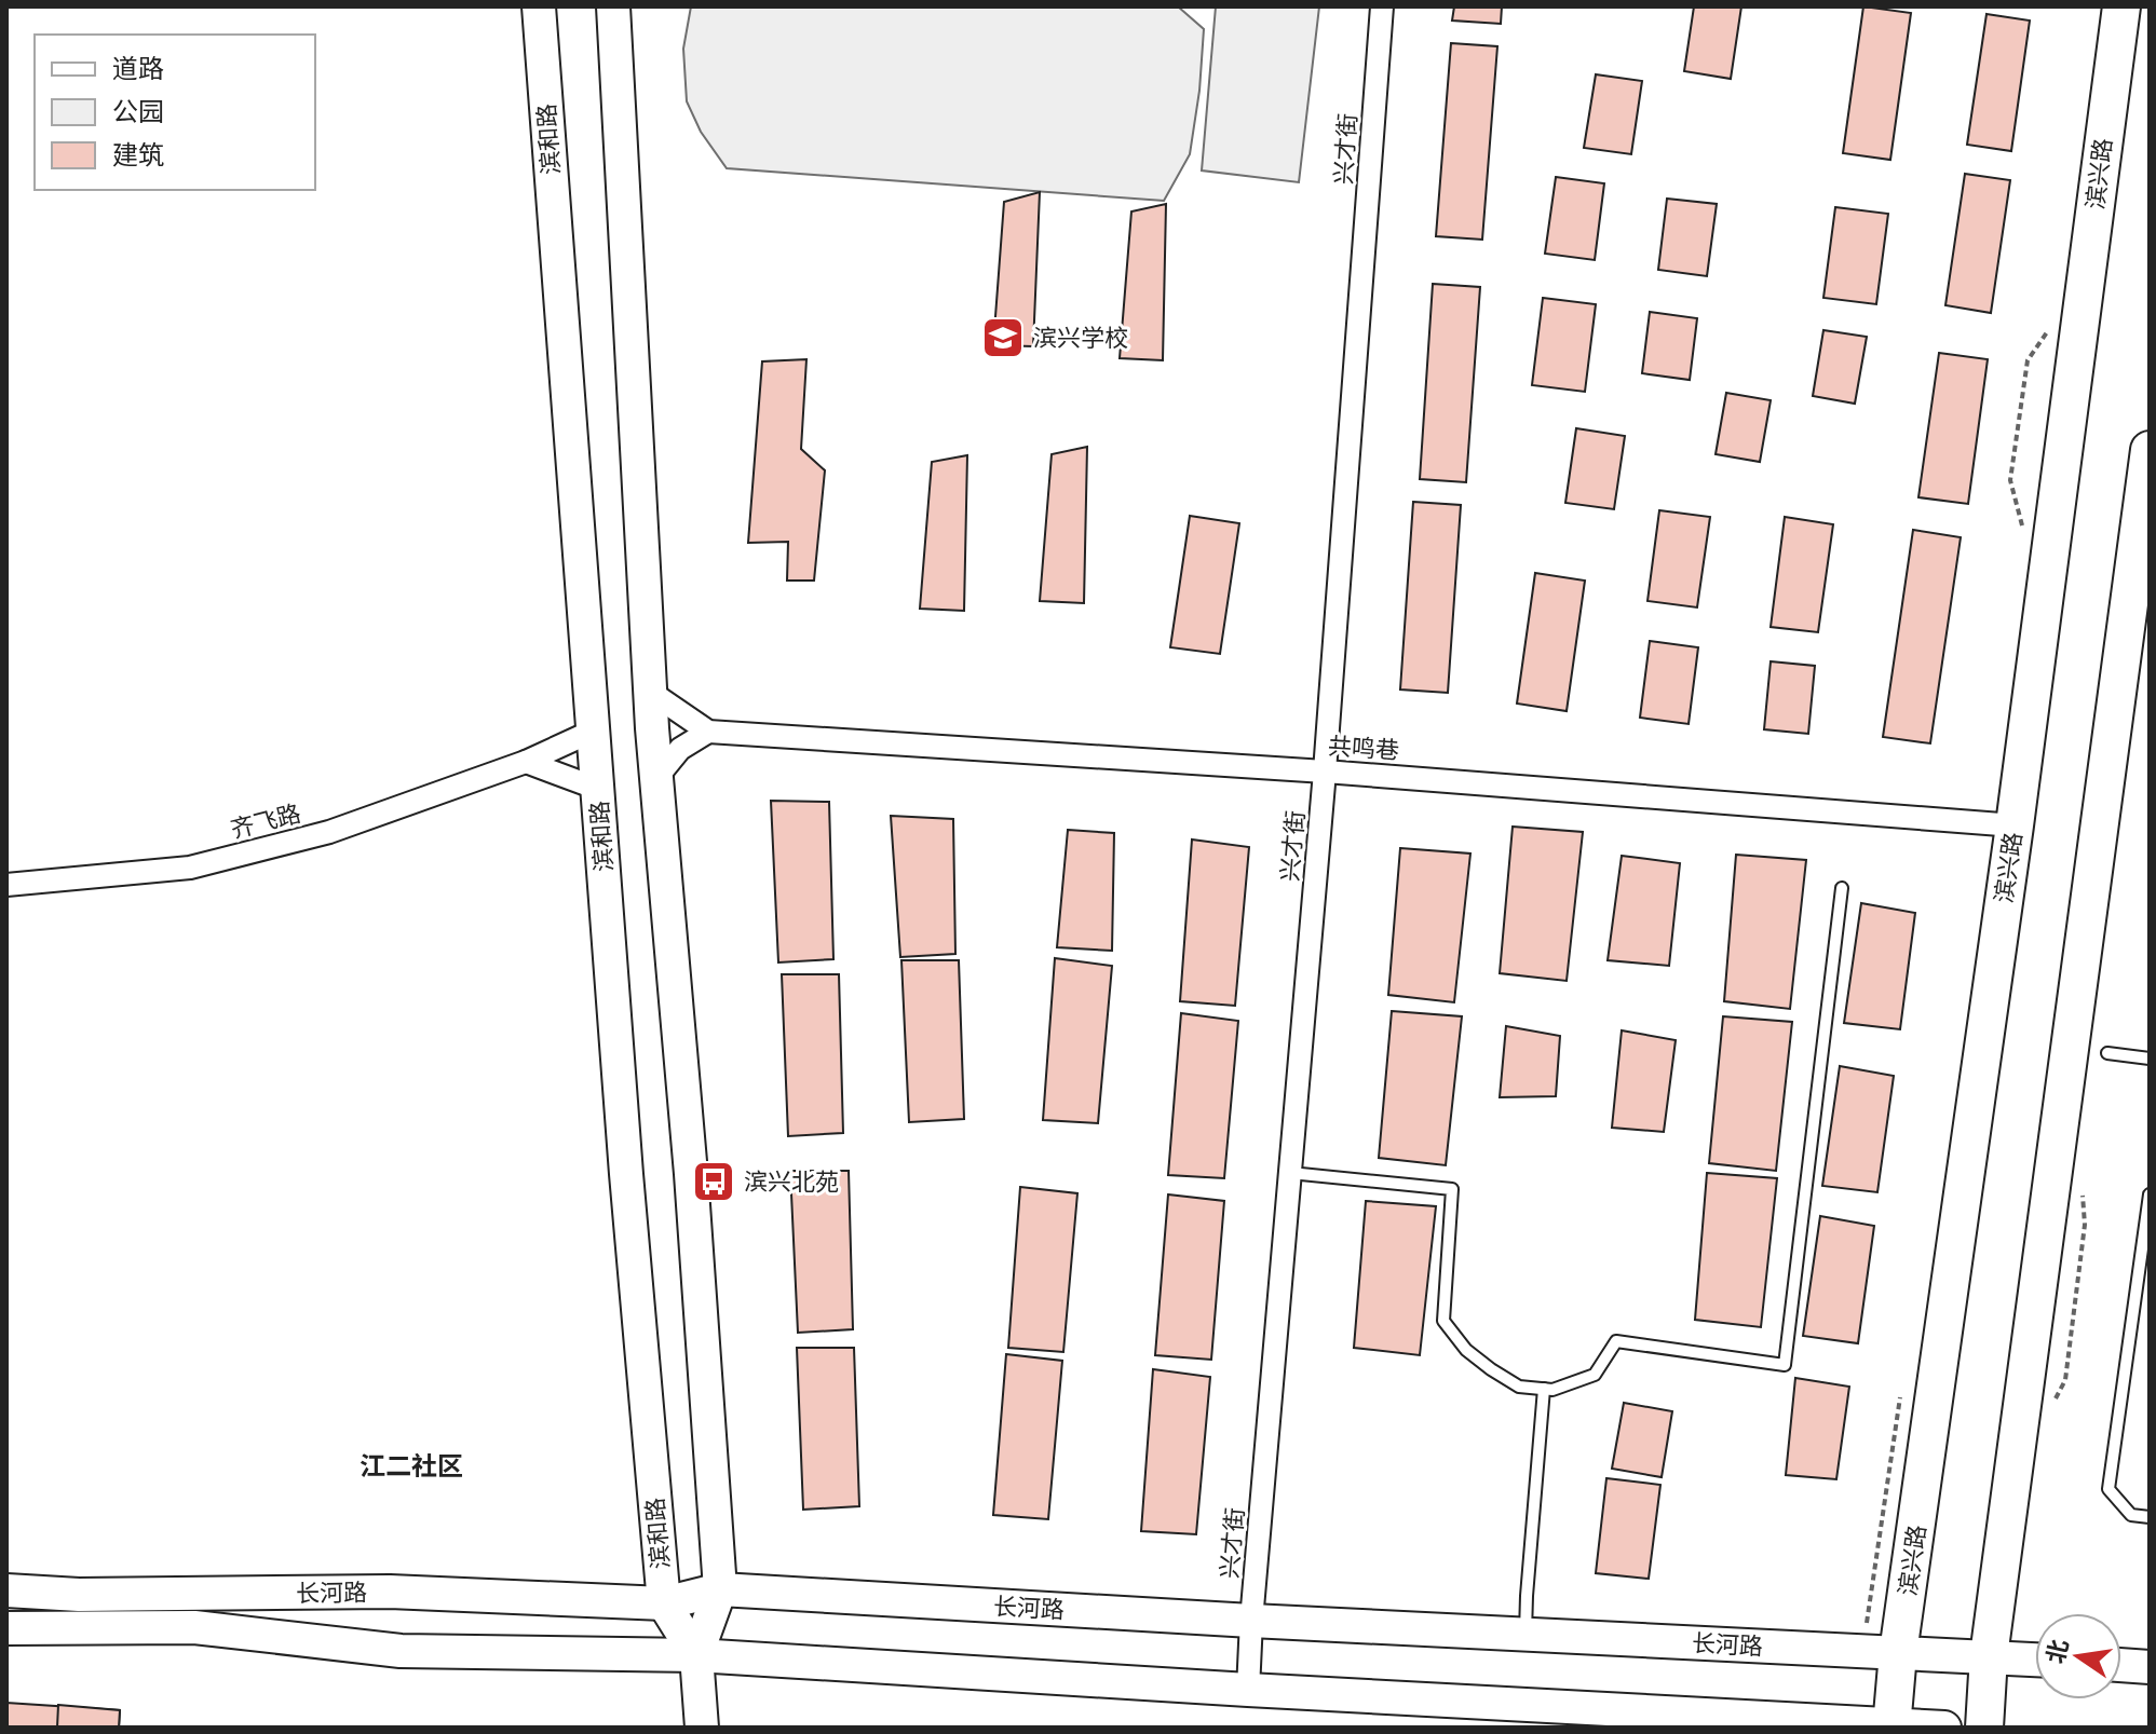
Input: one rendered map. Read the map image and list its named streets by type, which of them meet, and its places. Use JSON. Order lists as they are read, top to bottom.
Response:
{
  "streets": {
    "main road": ["滨和路", "滨兴路", "长河路"],
    "street": ["兴才街", "共鸣巷", "齐飞路"]
  },
  "crossings": [
    ["滨和路", "齐飞路"],
    ["滨和路", "长河路"],
    ["兴才街", "共鸣巷"],
    ["兴才街", "长河路"],
    ["滨兴路", "共鸣巷"],
    ["滨兴路", "长河路"]
  ],
  "districts": ["江二社区"],
  "places": {
    "school or university": ["滨兴学校"],
    "bus stop": ["滨兴北苑"]
  },
  "legend": ["道路", "公园", "建筑"],
  "north": "left"
}
